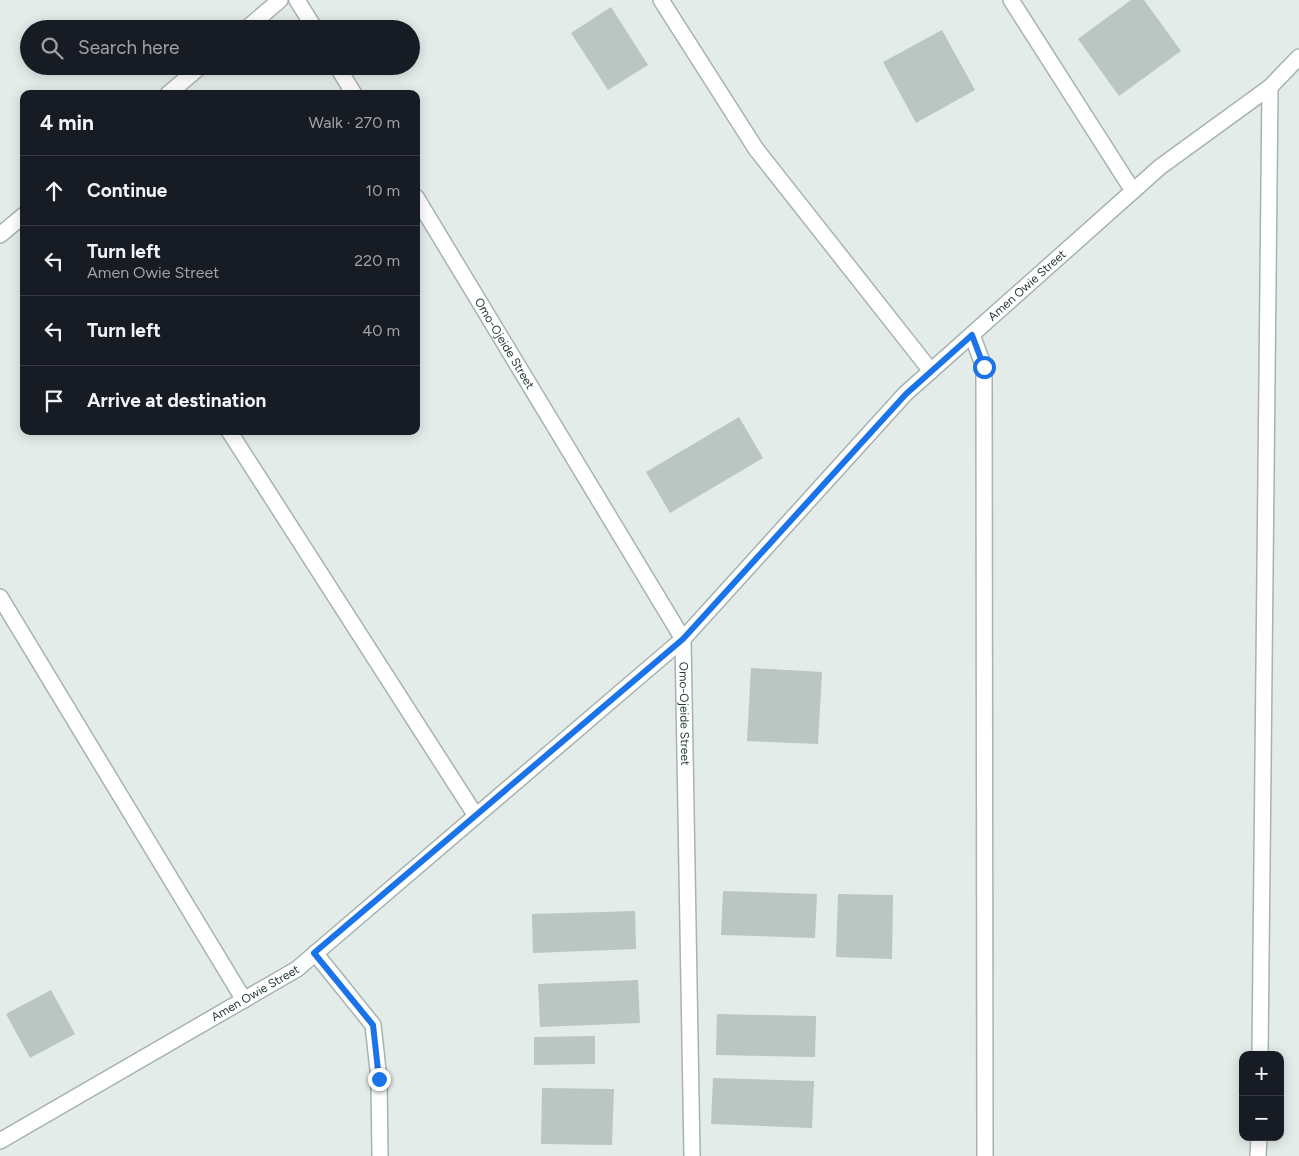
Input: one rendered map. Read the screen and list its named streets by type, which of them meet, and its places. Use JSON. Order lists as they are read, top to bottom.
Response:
{
  "streets": {
    "street": ["Amen Owie Street", "Omo-Ojeide Street"]
  },
  "crossings": [
    ["Amen Owie Street", "Omo-Ojeide Street"]
  ],
  "page": {
    "search": "Search here",
    "heading": ["4 min", "Walk · 270 m"],
    "list": [
      ["Continue", "10 m"],
      ["Turn left", "Amen Owie Street", "220 m"],
      ["Turn left", "40 m"],
      "Arrive at destination"
    ],
    "map_buttons": ["+", "−"]
  }
}
